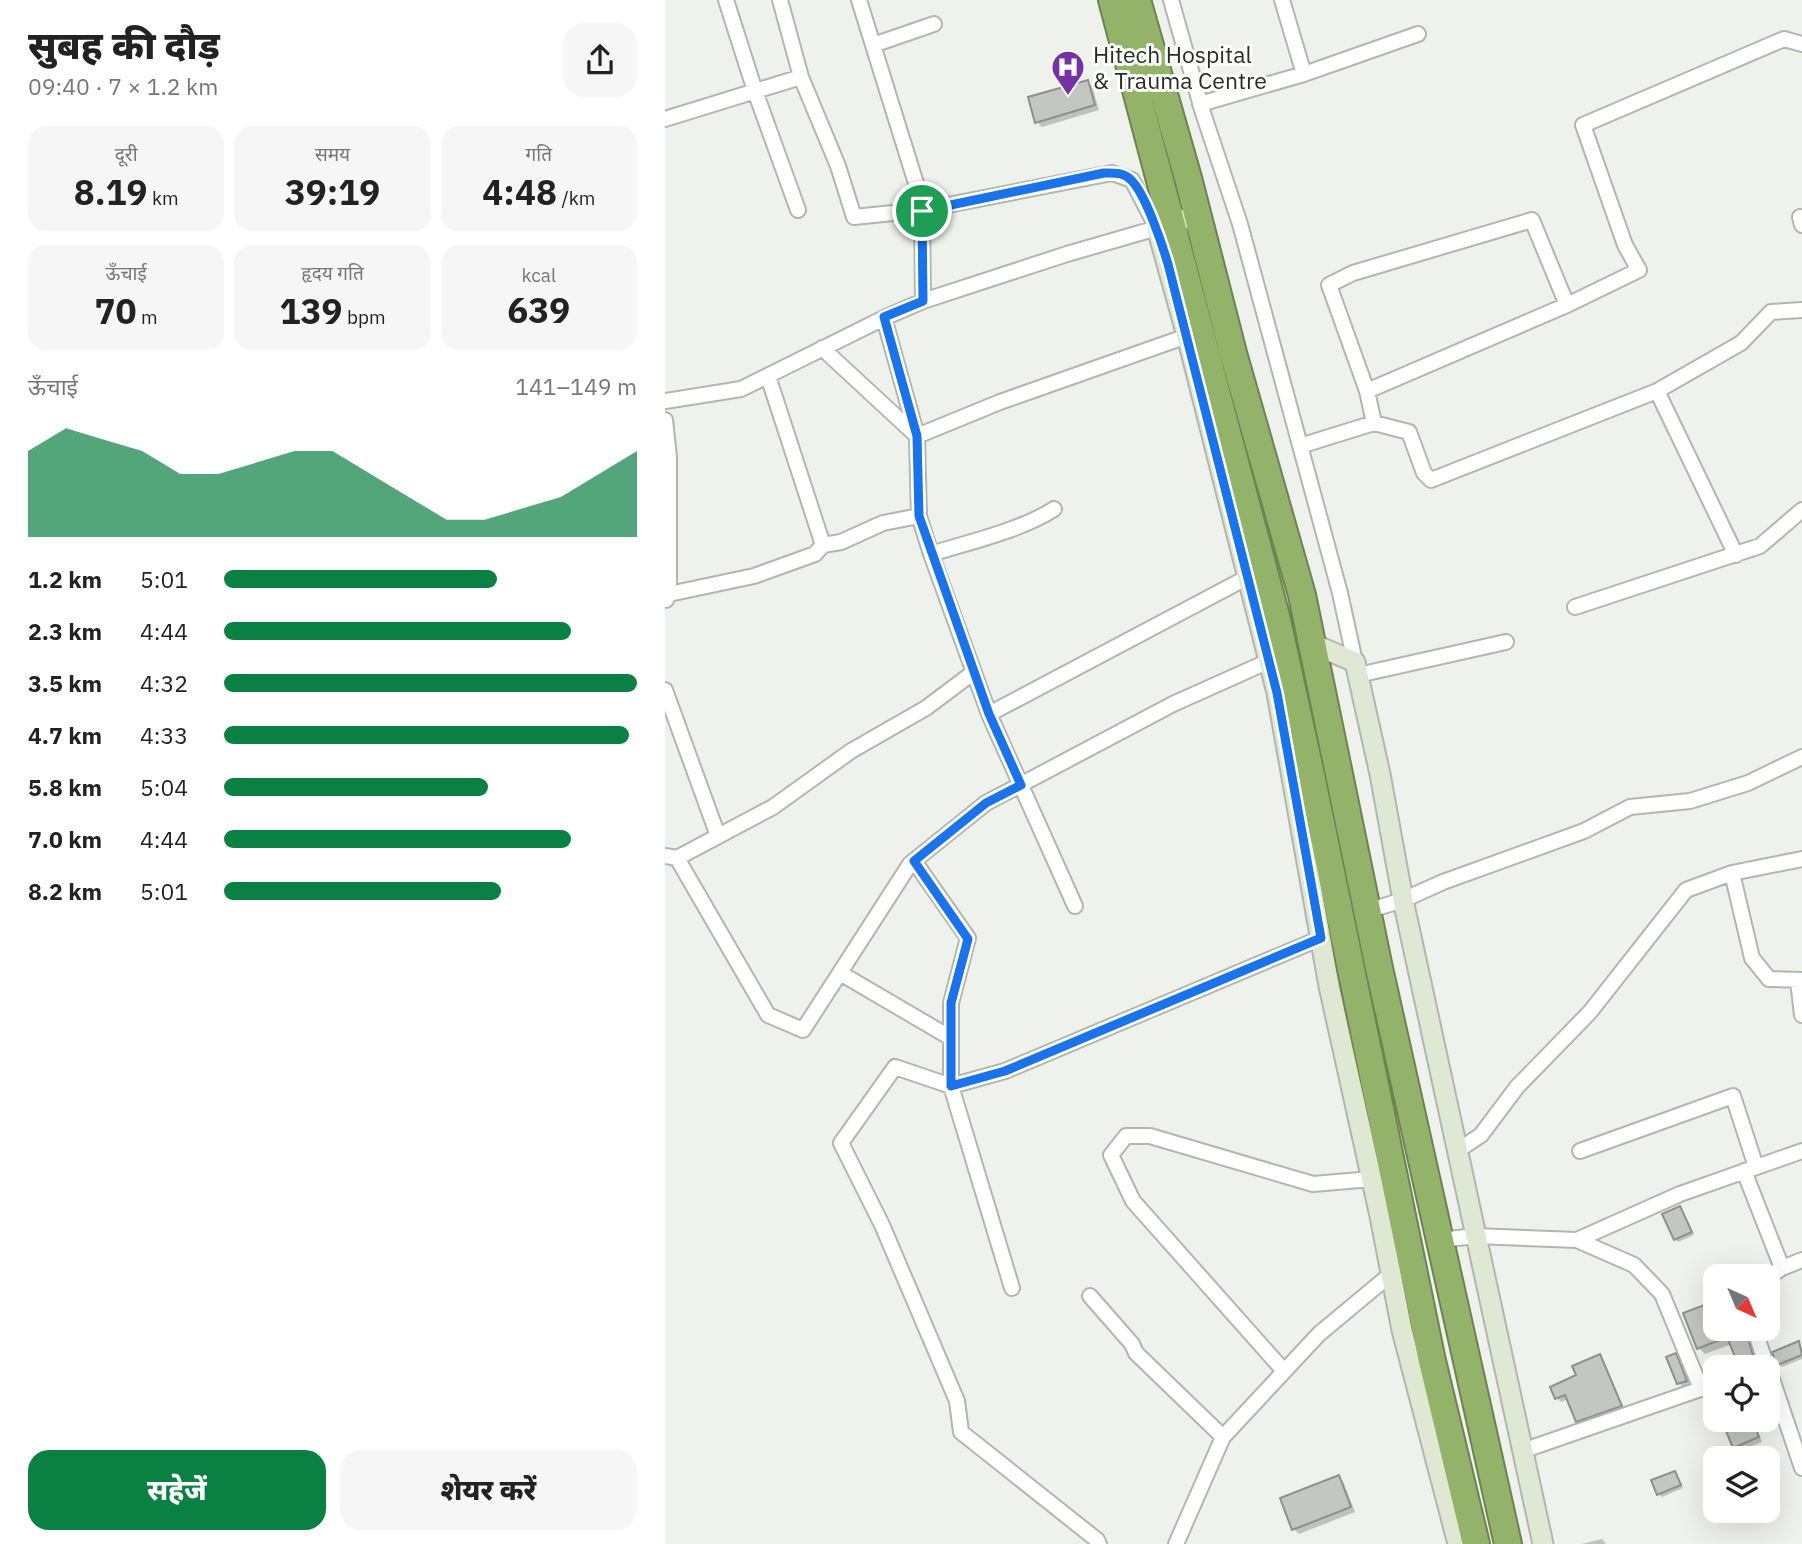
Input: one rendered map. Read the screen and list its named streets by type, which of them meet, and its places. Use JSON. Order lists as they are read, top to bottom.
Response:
{
  "places": {
    "hospital": ["Hitech Hospital & Trauma Centre"]
  },
  "north": "bottom right",
  "page": {
    "heading": ["सुबह की दौड़", "09:40 · 7 × 1.2 km"],
    "stats": [
      ["दूरी", "8.19 km"],
      ["समय", "39:19"],
      ["गति", "4:48 /km"],
      ["ऊँचाई", "70 m"],
      ["हृदय गति", "139 bpm"],
      ["kcal", "639"]
    ],
    "chart": ["ऊँचाई", "141–149 m"],
    "list": [
      {
        "name": "1.2 km",
        "note": "5:01"
      },
      {
        "name": "2.3 km",
        "note": "4:44"
      },
      {
        "name": "3.5 km",
        "note": "4:32"
      },
      {
        "name": "4.7 km",
        "note": "4:33"
      },
      {
        "name": "5.8 km",
        "note": "5:04"
      },
      {
        "name": "7.0 km",
        "note": "4:44"
      },
      {
        "name": "8.2 km",
        "note": "5:01"
      }
    ],
    "buttons": ["सहेजें", "शेयर करें"]
  }
}
